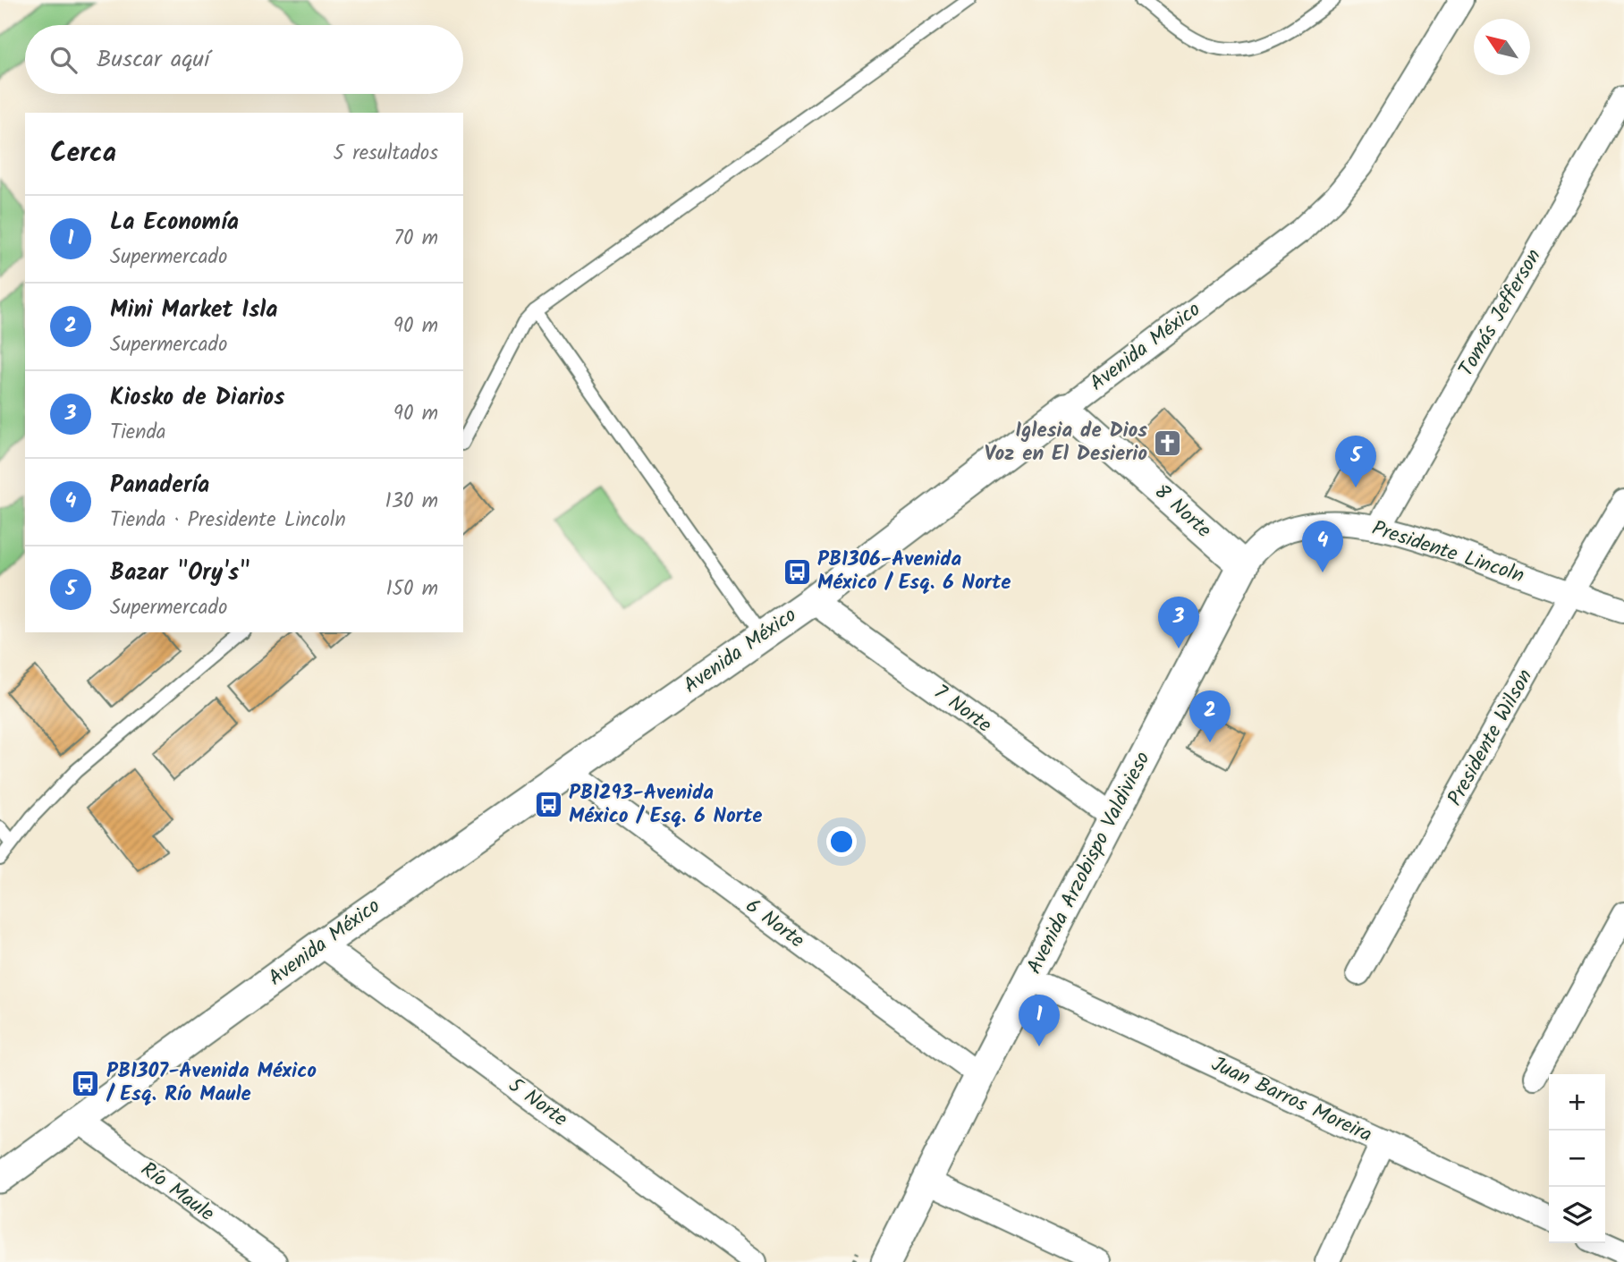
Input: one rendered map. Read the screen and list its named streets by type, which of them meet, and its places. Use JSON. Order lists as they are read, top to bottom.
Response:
{
  "streets": {
    "street": [
      "Tomás Jefferson",
      "Avenida México",
      "8 Norte",
      "Presidente Lincoln",
      "7 Norte",
      "Presidente Wilson",
      "Avenida Arzobispo Valdivieso",
      "6 Norte",
      "Juan Barros Moreira",
      "5 Norte",
      "Río Maule"
    ]
  },
  "crossings": [
    ["Tomás Jefferson", "Presidente Lincoln"],
    ["Avenida México", "8 Norte"],
    ["Avenida México", "7 Norte"],
    ["Avenida México", "6 Norte"],
    ["Avenida México", "5 Norte"],
    ["Avenida México", "Río Maule"],
    ["8 Norte", "Presidente Lincoln"],
    ["8 Norte", "Avenida Arzobispo Valdivieso"],
    ["Presidente Lincoln", "Presidente Wilson"],
    ["Presidente Lincoln", "Avenida Arzobispo Valdivieso"],
    ["7 Norte", "Avenida Arzobispo Valdivieso"],
    ["Avenida Arzobispo Valdivieso", "6 Norte"],
    ["Avenida Arzobispo Valdivieso", "Juan Barros Moreira"]
  ],
  "places": {
    "church": ["Iglesia de Dios Voz en El Desierio"],
    "bus stop": ["PB1306-Avenida México / Esq. 6 Norte", "PB1293-Avenida México / Esq. 6 Norte", "PB1307-Avenida México / Esq. Río Maule"]
  },
  "north": "top left",
  "page": {
    "search": "Buscar aquí",
    "heading": ["Cerca", "5 resultados"],
    "list": [
      {
        "mark": "1",
        "name": "La Economía",
        "note": "Supermercado",
        "value": "70 m"
      },
      {
        "mark": "2",
        "name": "Mini Market Isla",
        "note": "Supermercado",
        "value": "90 m"
      },
      {
        "mark": "3",
        "name": "Kiosko de Diarios",
        "note": "Tienda",
        "value": "90 m"
      },
      {
        "mark": "4",
        "name": "Panadería",
        "note": "Tienda · Presidente Lincoln",
        "value": "130 m"
      },
      {
        "mark": "5",
        "name": "Bazar \"Ory's\"",
        "note": "Supermercado",
        "value": "150 m"
      }
    ],
    "pins": [
      "5",
      "4",
      "3",
      "2",
      "1"
    ],
    "map_buttons": ["+", "−"]
  }
}
